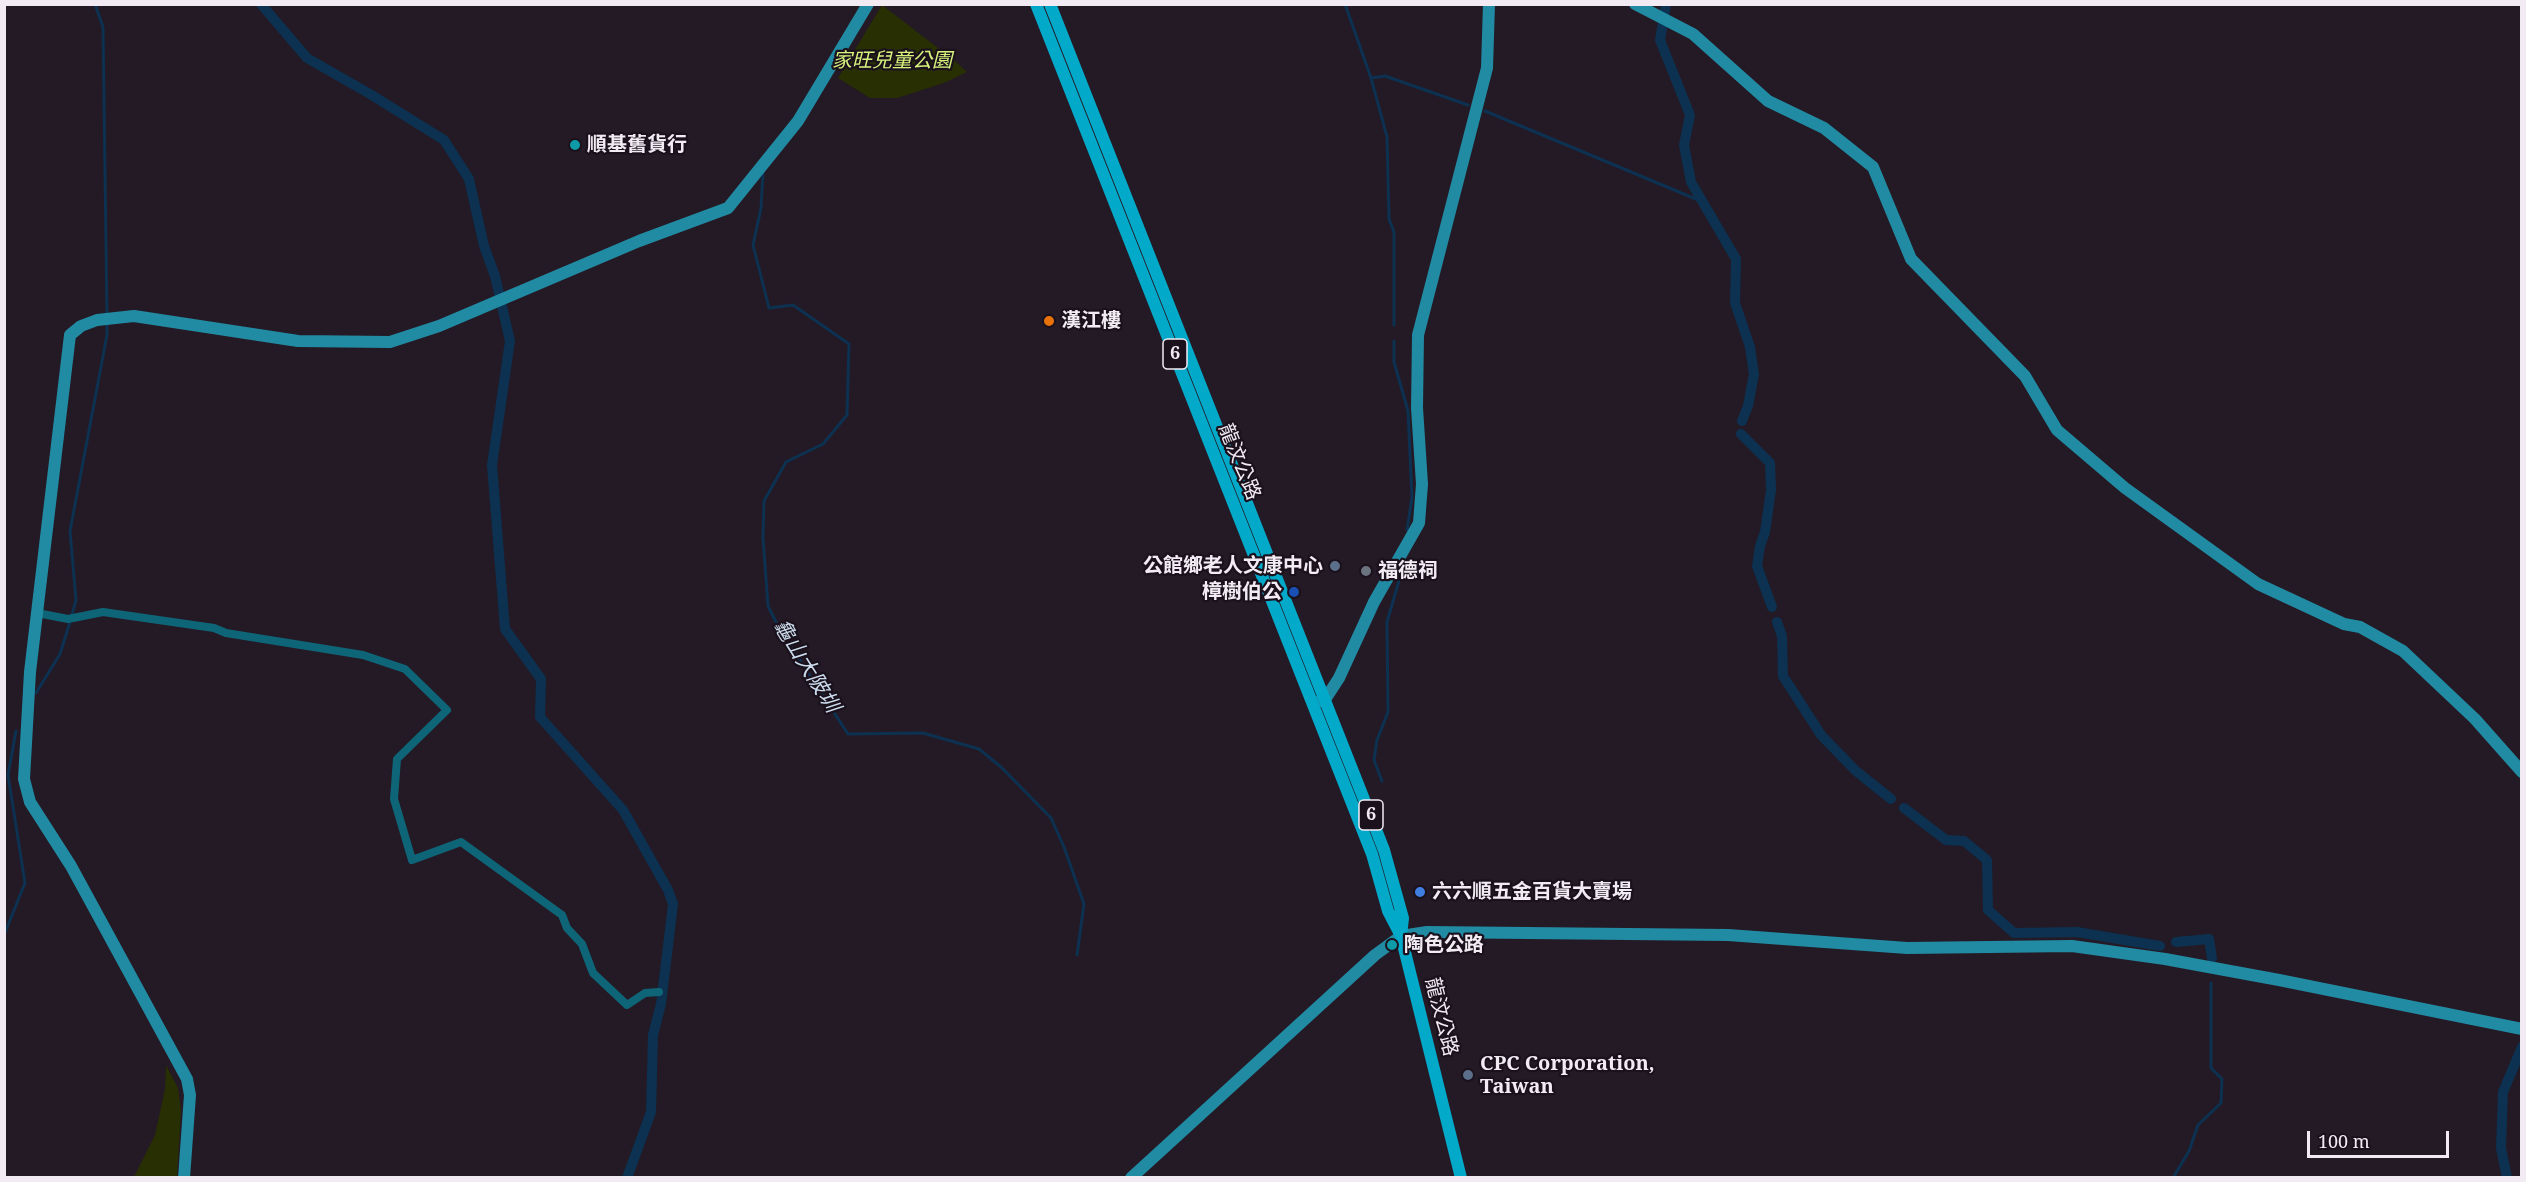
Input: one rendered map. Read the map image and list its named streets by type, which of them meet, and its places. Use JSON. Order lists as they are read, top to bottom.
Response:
{
  "streets": {
    "main road": ["6", "龍汶公路"]
  },
  "water": ["龜山大陂圳"],
  "parks": ["家旺兒童公園"],
  "places": [
    "順基舊貨行",
    "漢江樓",
    "公館鄉老人文康中心",
    "福德祠",
    "樟樹伯公",
    "六六順五金百貨大賣場",
    "陶色公路",
    "CPC Corporation, Taiwan"
  ],
  "scale_bar": "100 m"
}
